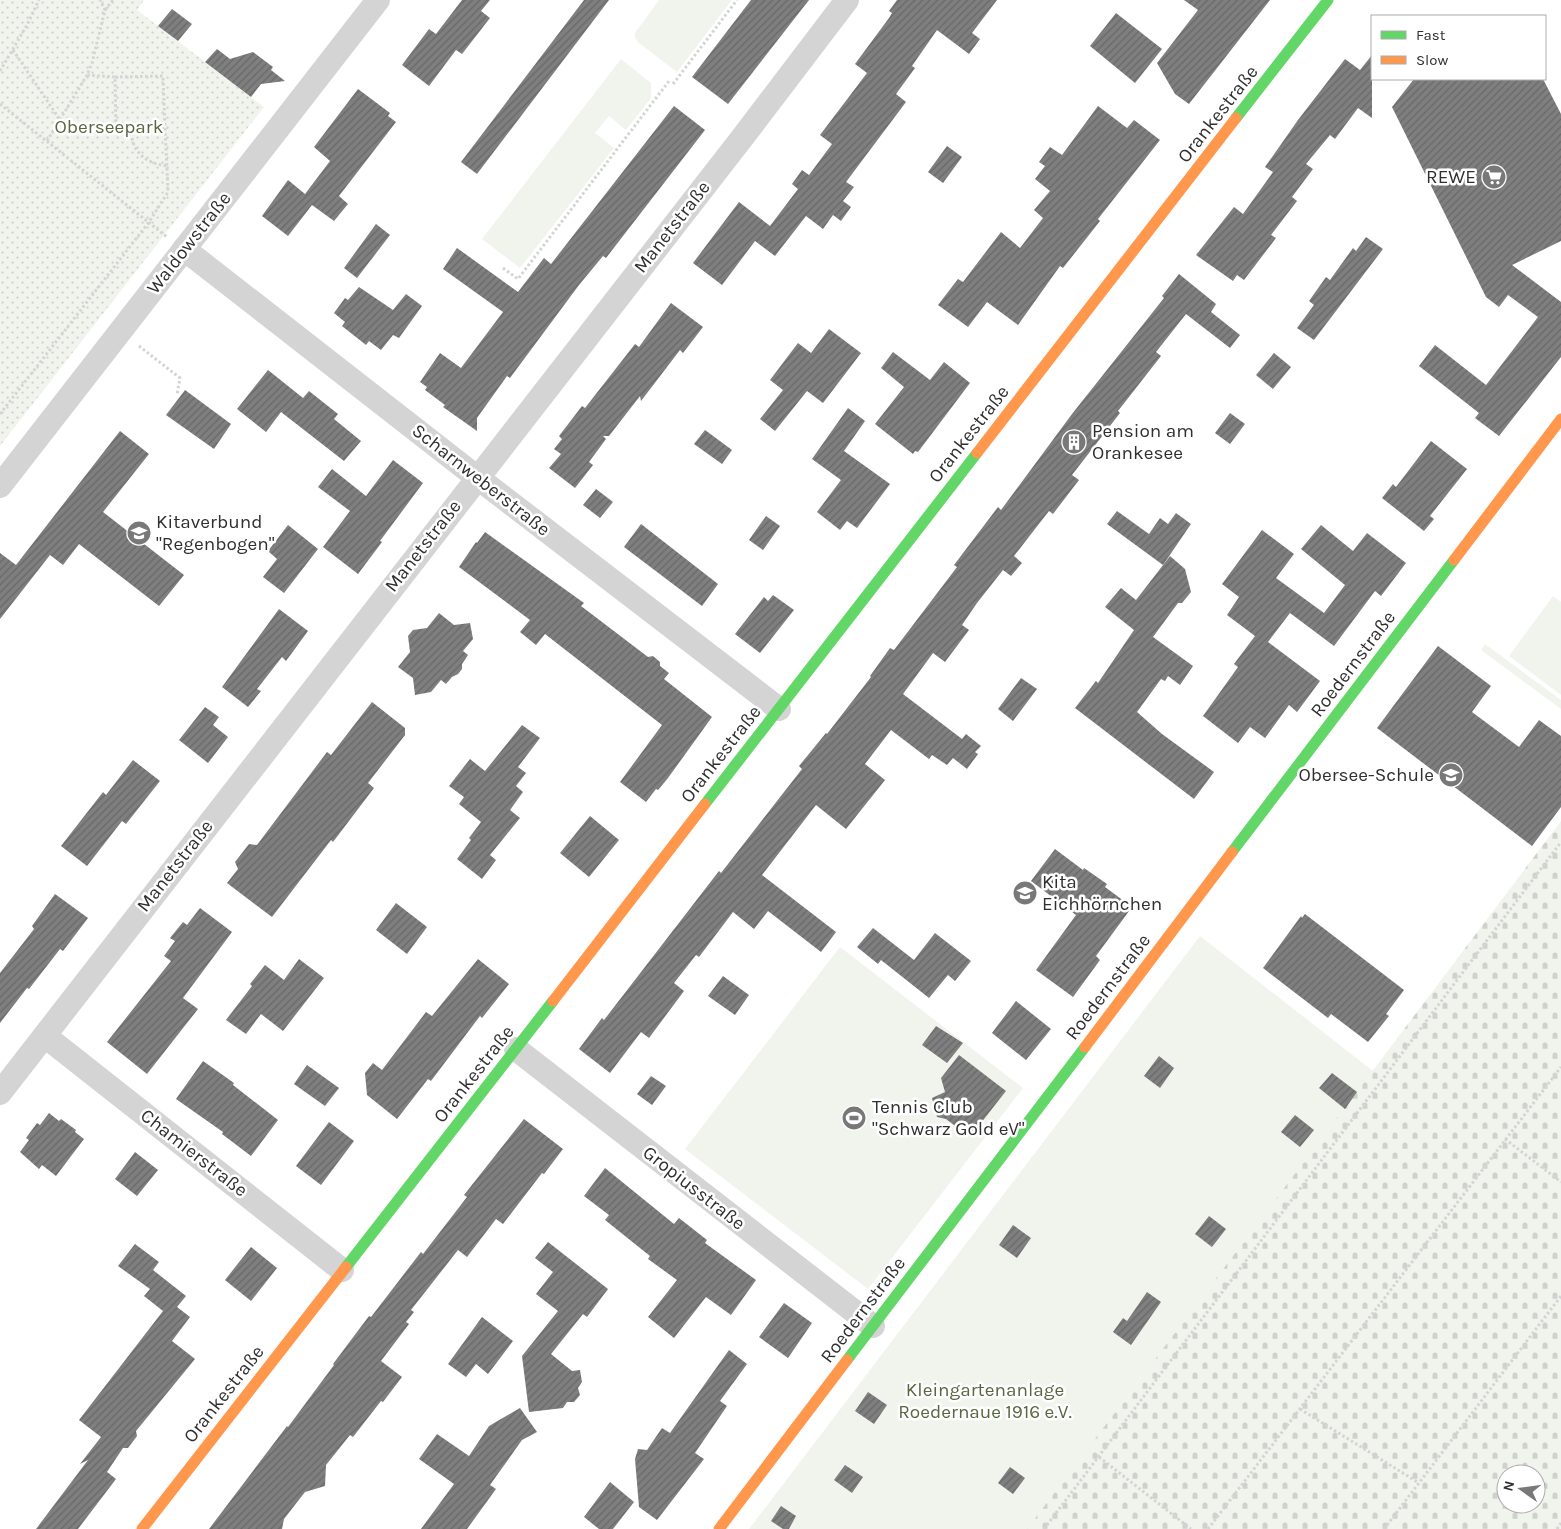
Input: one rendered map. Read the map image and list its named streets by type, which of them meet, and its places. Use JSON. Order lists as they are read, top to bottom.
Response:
{
  "streets": {
    "street": [
      "Orankestraße",
      "Manetstraße",
      "Waldowstraße",
      "Scharnweberstraße",
      "Roedernstraße",
      "Chamierstraße",
      "Gropiusstraße"
    ]
  },
  "crossings": [
    ["Orankestraße", "Scharnweberstraße"],
    ["Orankestraße", "Chamierstraße"],
    ["Orankestraße", "Gropiusstraße"],
    ["Manetstraße", "Scharnweberstraße"],
    ["Manetstraße", "Chamierstraße"],
    ["Waldowstraße", "Scharnweberstraße"],
    ["Roedernstraße", "Gropiusstraße"]
  ],
  "parks": ["Oberseepark", "Kleingartenanlage Roedernaue 1916 e.V."],
  "places": {
    "supermarket": ["REWE"],
    "building": ["Pension am Orankesee"],
    "school or university": ["Kitaverbund \"Regenbogen\"", "Obersee-Schule", "Kita Eichhörnchen"],
    "sports": ["Tennis Club \"Schwarz Gold eV\""]
  },
  "legend": ["Fast", "Slow"],
  "north": "left"
}
